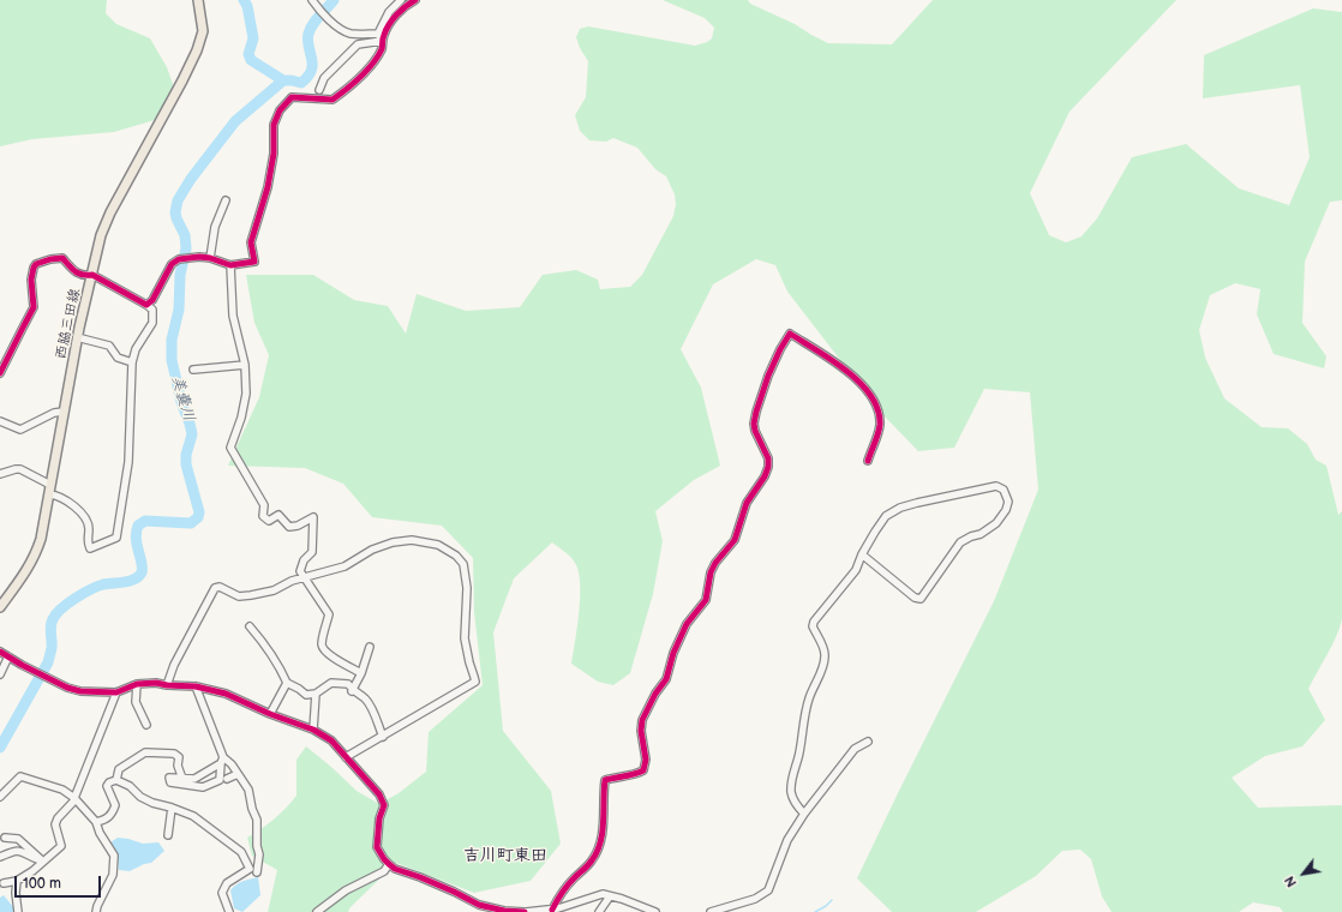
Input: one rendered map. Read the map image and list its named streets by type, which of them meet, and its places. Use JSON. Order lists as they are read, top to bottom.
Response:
{
  "streets": {
    "main road": ["西脇三田線"]
  },
  "districts": ["吉川町東田"],
  "water": ["美嚢川"],
  "scale_bar": "100 m",
  "north": "bottom left"
}
